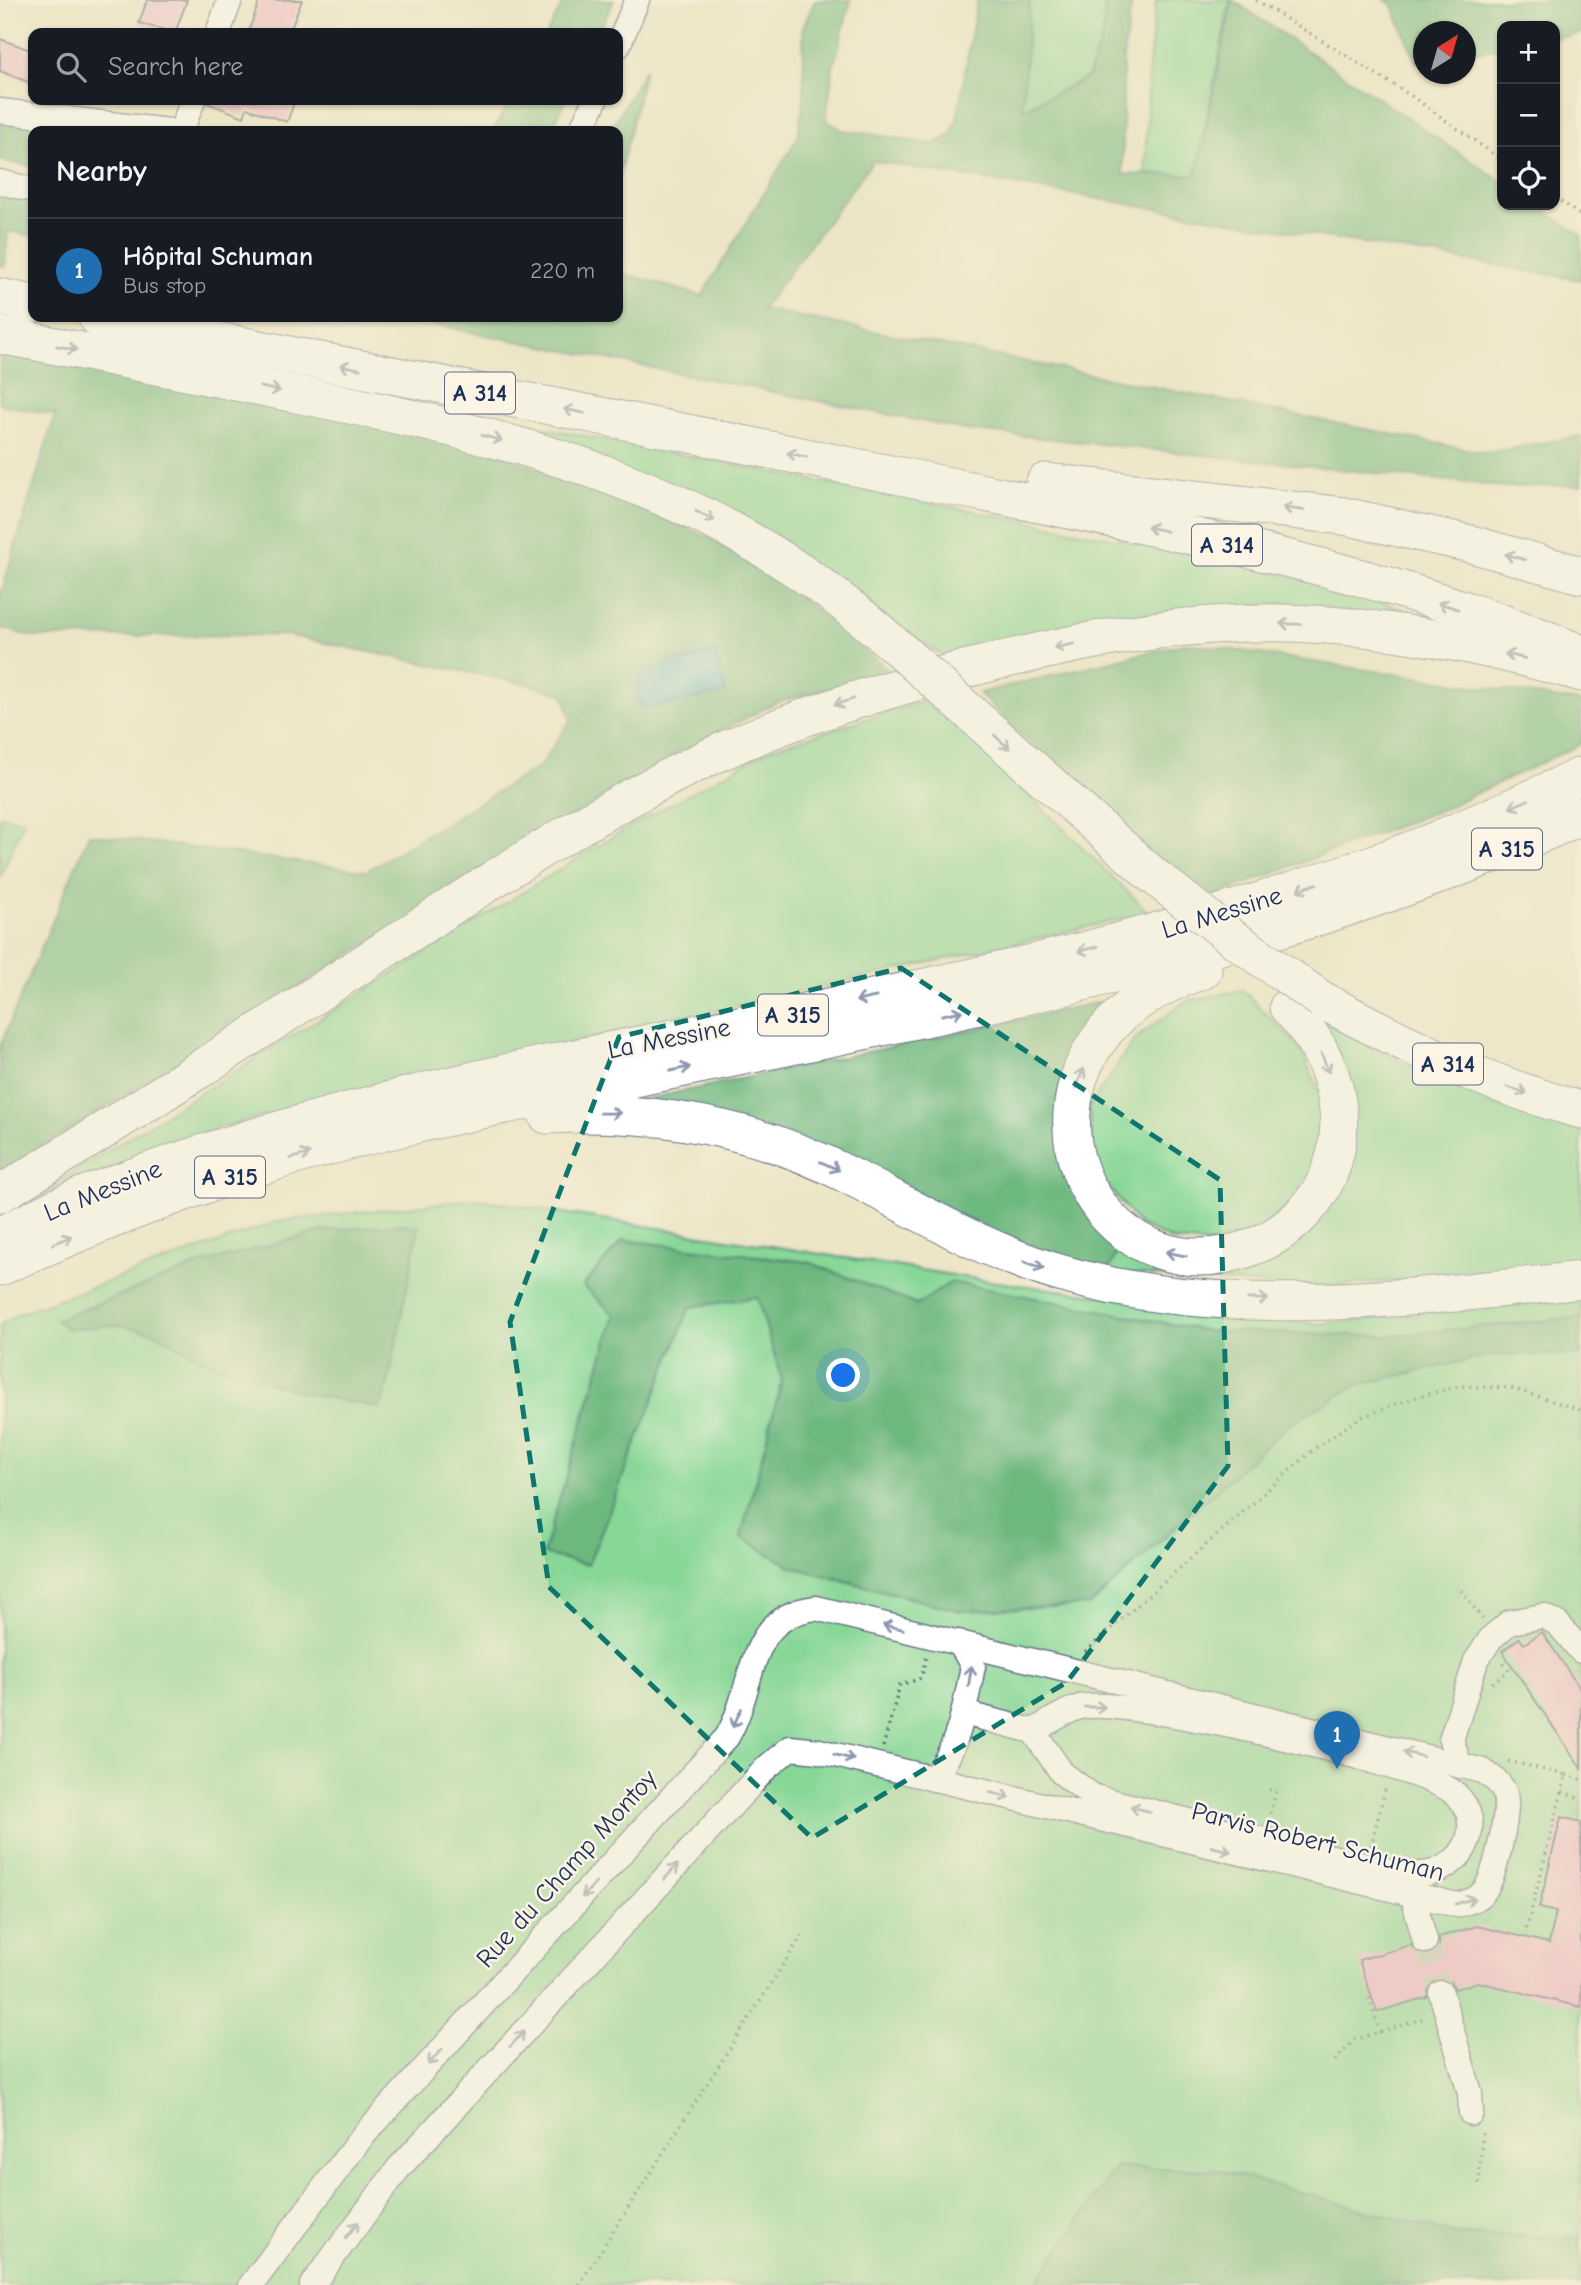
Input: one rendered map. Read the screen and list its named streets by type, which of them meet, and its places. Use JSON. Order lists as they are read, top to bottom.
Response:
{
  "streets": {
    "highway": ["A 314", "A 315", "La Messine"],
    "street": ["Parvis Robert Schuman", "Rue du Champ Montoy"]
  },
  "crossings": [
    ["Parvis Robert Schuman", "Rue du Champ Montoy"]
  ],
  "north": "top right",
  "page": {
    "map_buttons": ["+", "−"],
    "search": "Search here",
    "heading": "Nearby",
    "list": [
      {
        "mark": "1",
        "name": "Hôpital Schuman",
        "note": "Bus stop",
        "value": "220 m"
      }
    ],
    "pins": "1"
  }
}
